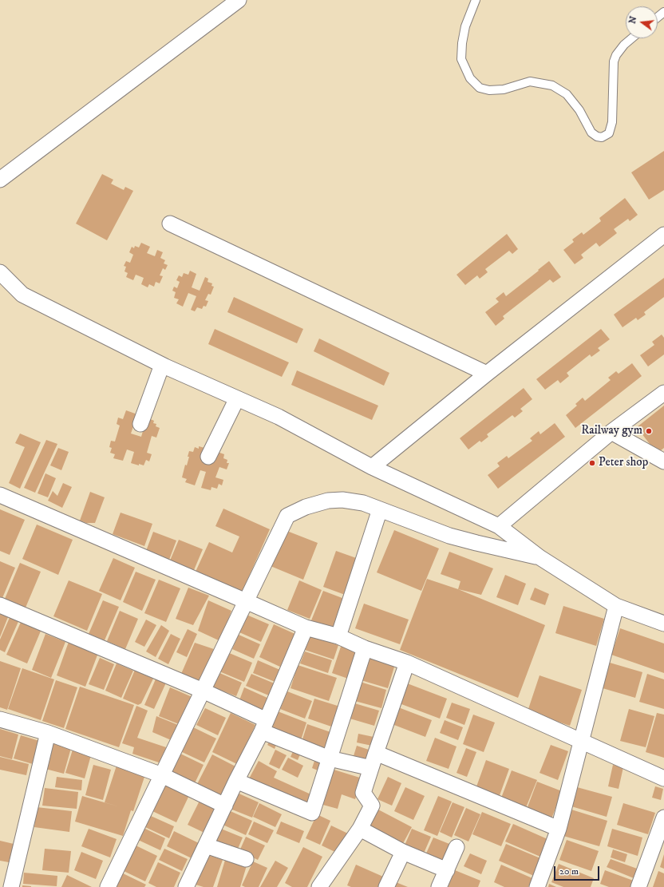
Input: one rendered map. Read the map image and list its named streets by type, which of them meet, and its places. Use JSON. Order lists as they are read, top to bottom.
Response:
{
  "places": ["Railway gym", "Peter shop"],
  "scale_bar": "20 m",
  "north": "left"
}
